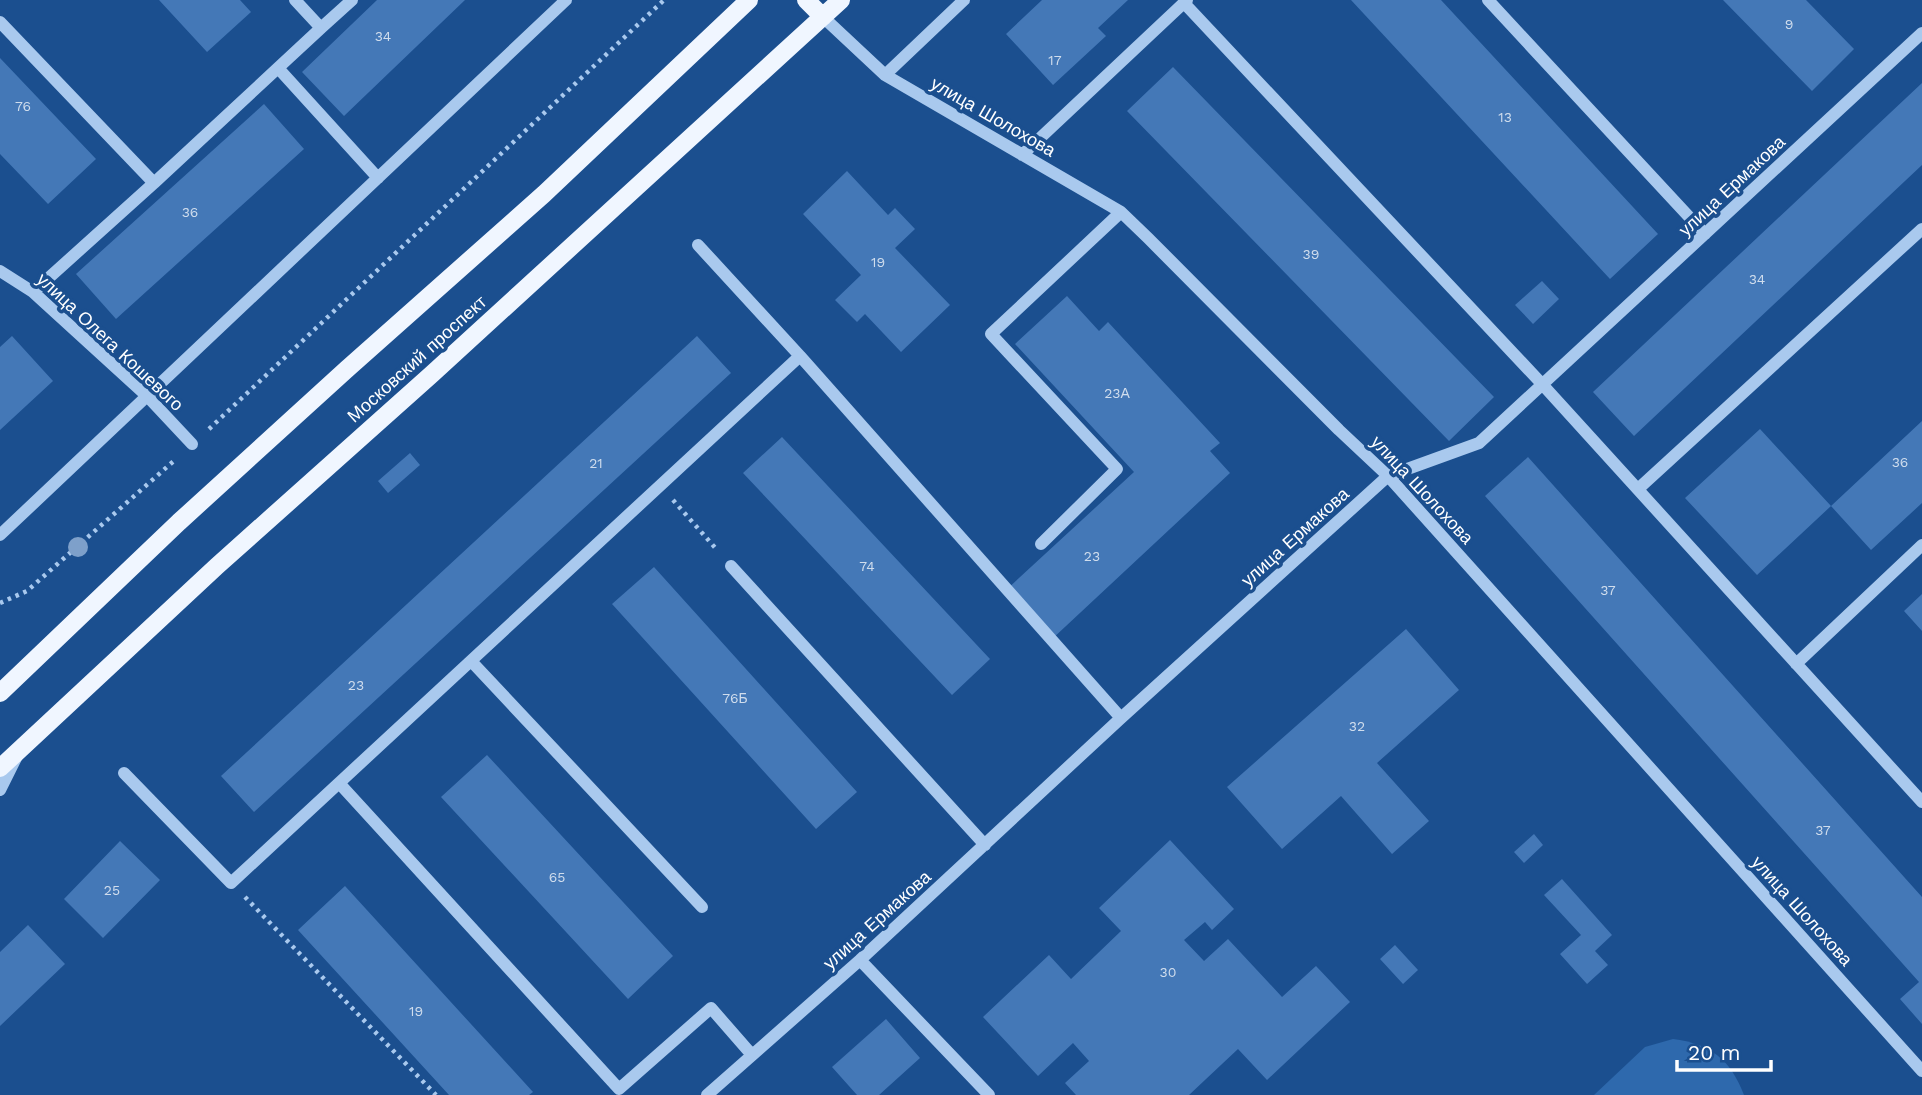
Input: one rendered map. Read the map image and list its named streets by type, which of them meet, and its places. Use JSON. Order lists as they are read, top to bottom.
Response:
{
  "streets": {
    "main road": ["Московский проспект"],
    "street": ["улица Шолохова", "улица Ермакова", "улица Олега Кошевого"]
  },
  "crossings": [
    ["улица Шолохова", "улица Ермакова"],
    ["улица Шолохова", "Московский проспект"]
  ],
  "house_numbers": [
    "9",
    "34",
    "17",
    "76",
    "13",
    "36",
    "39",
    "19",
    "34",
    "23А",
    "36",
    "21",
    "23",
    "74",
    "37",
    "23",
    "76Б",
    "32",
    "37",
    "65",
    "25",
    "30",
    "19"
  ],
  "scale_bar": "20 m"
}
